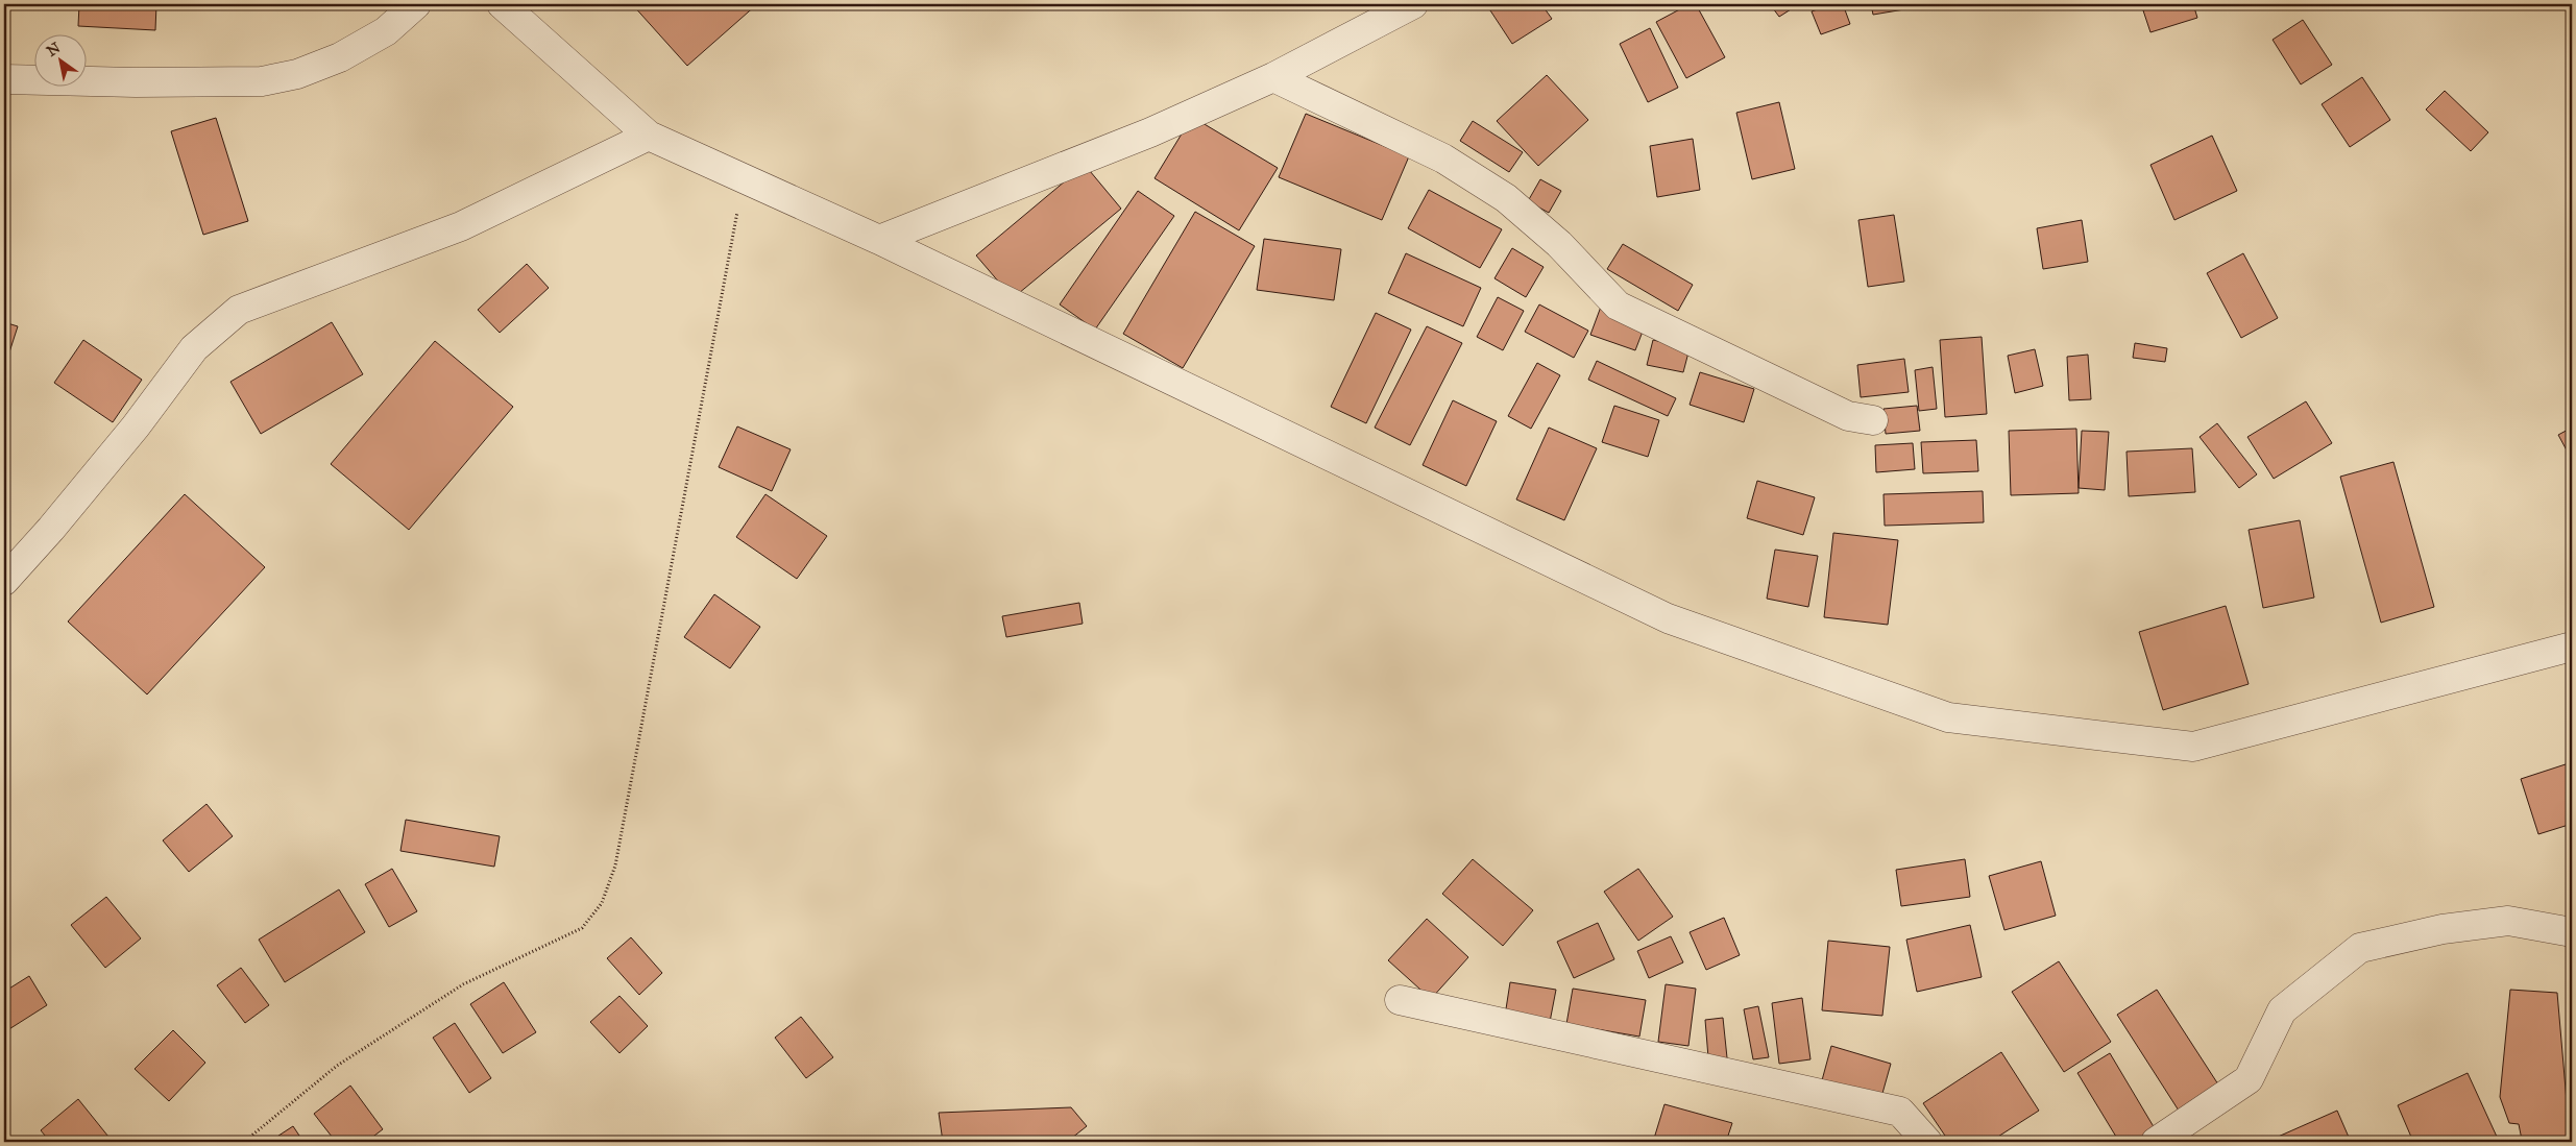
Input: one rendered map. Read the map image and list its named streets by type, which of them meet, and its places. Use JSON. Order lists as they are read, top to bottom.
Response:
{
  "north": "top left"
}
